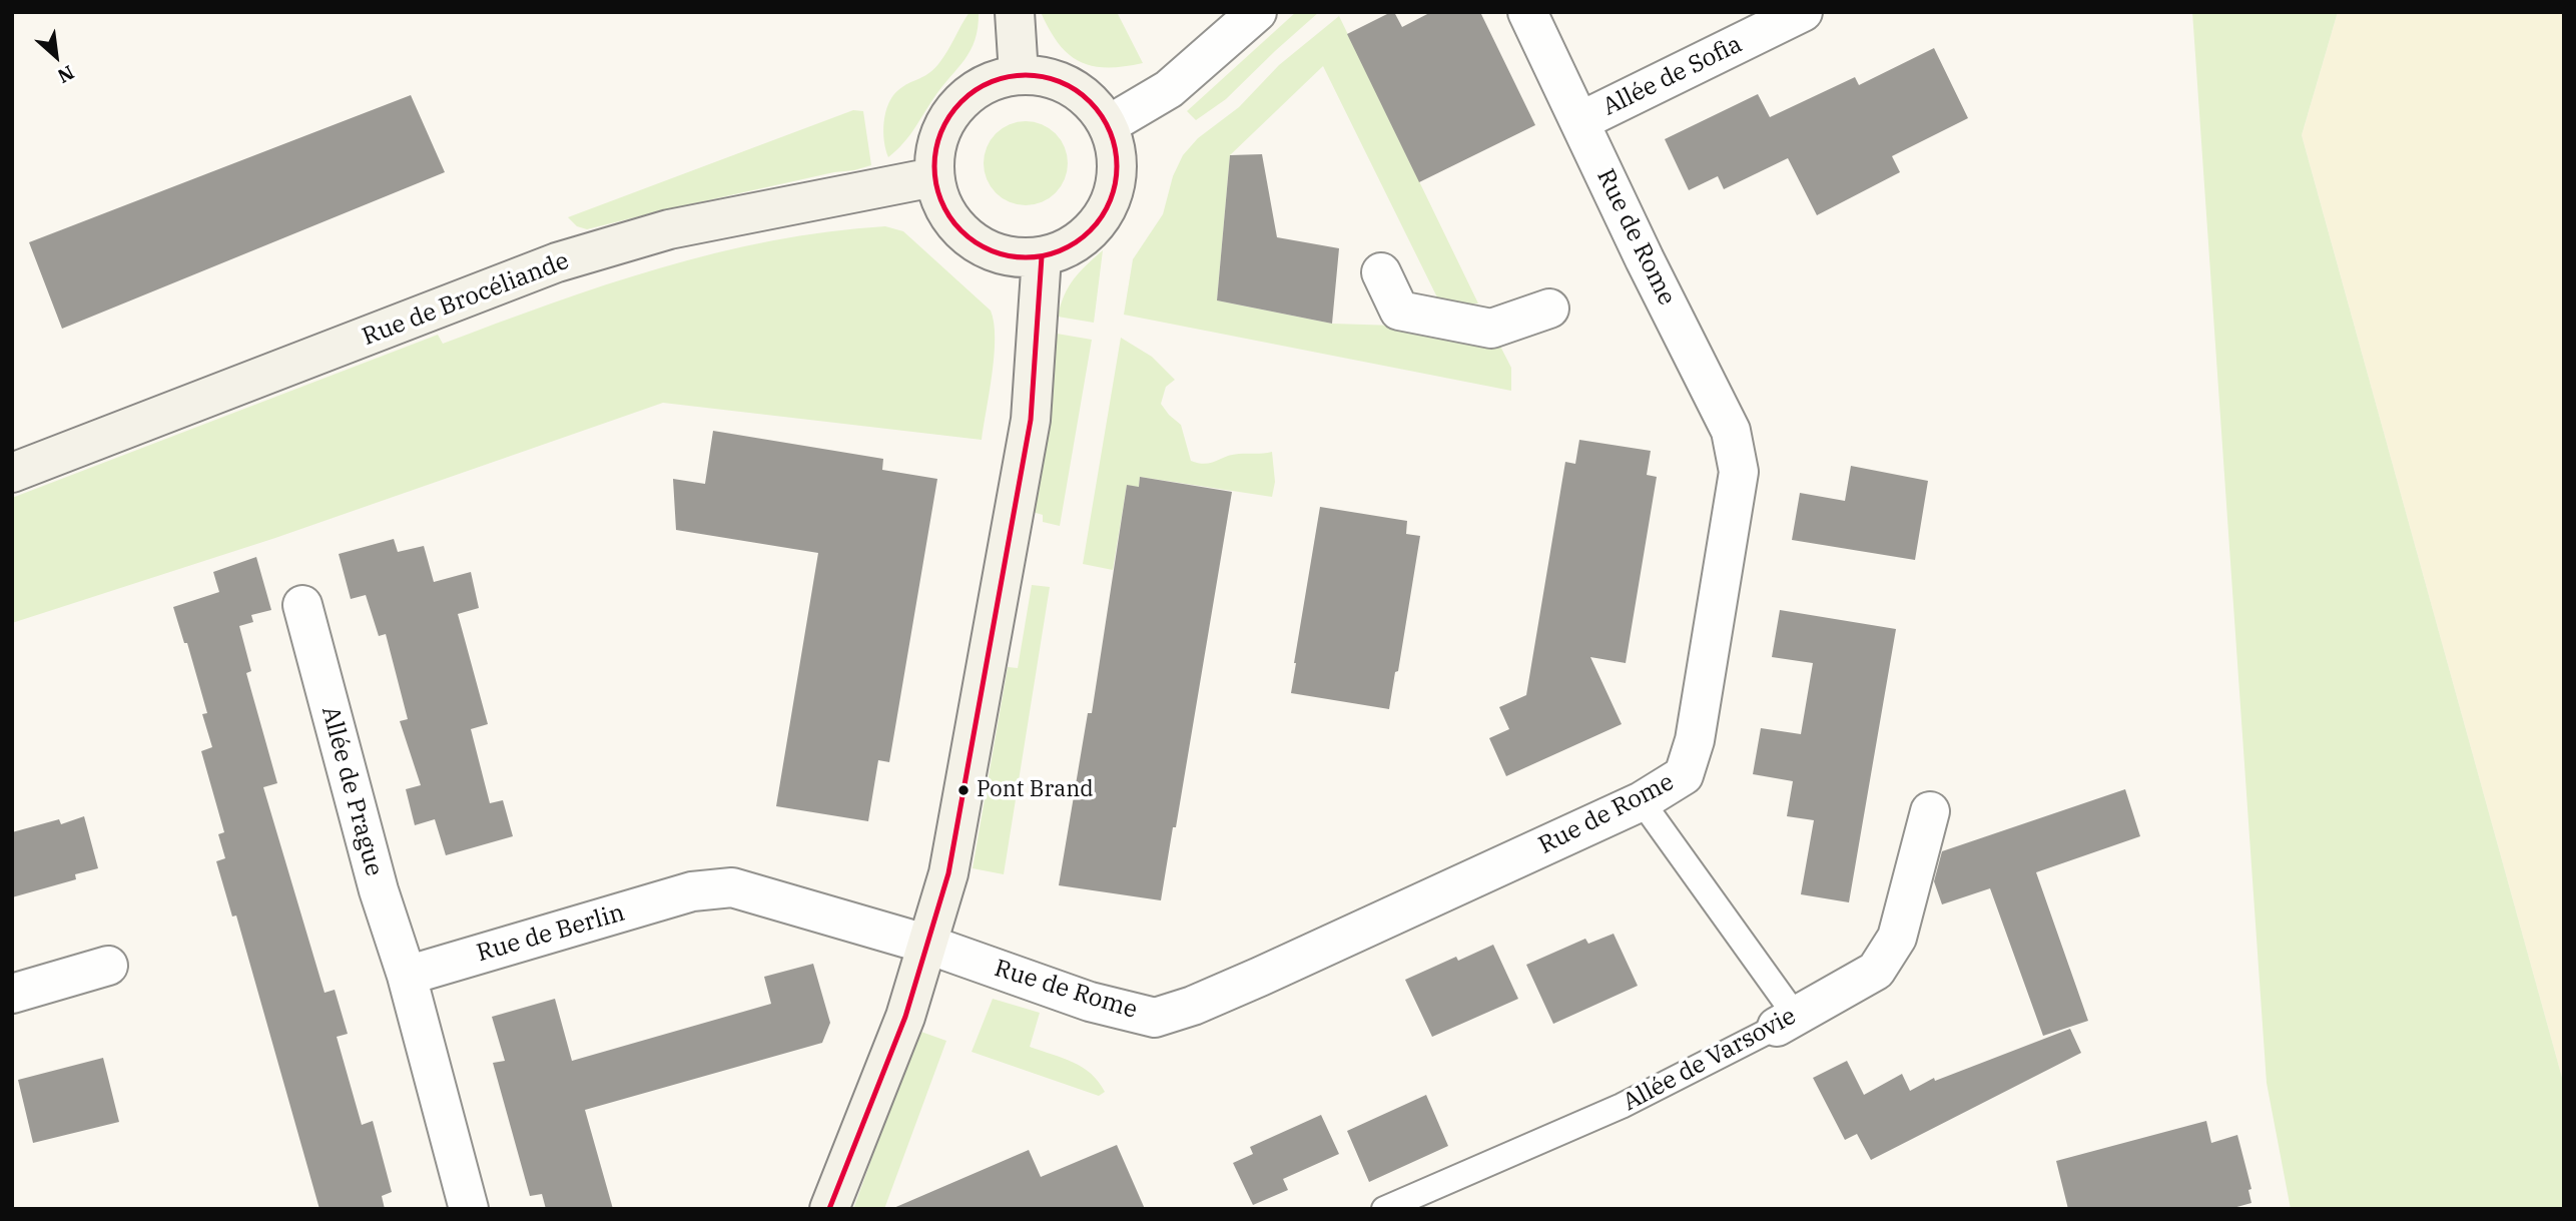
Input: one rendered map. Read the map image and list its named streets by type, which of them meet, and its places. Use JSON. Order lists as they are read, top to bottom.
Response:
{
  "streets": {
    "street": [
      "Allée de Sofia",
      "Rue de Rome",
      "Rue de Brocéliande",
      "Allée de Prague",
      "Rue de Berlin",
      "Allée de Varsovie"
    ]
  },
  "crossings": [
    ["Allée de Sofia", "Rue de Rome"],
    ["Rue de Rome", "Rue de Berlin"],
    ["Allée de Prague", "Rue de Berlin"]
  ],
  "places": ["Pont Brand"],
  "north": "bottom right"
}
